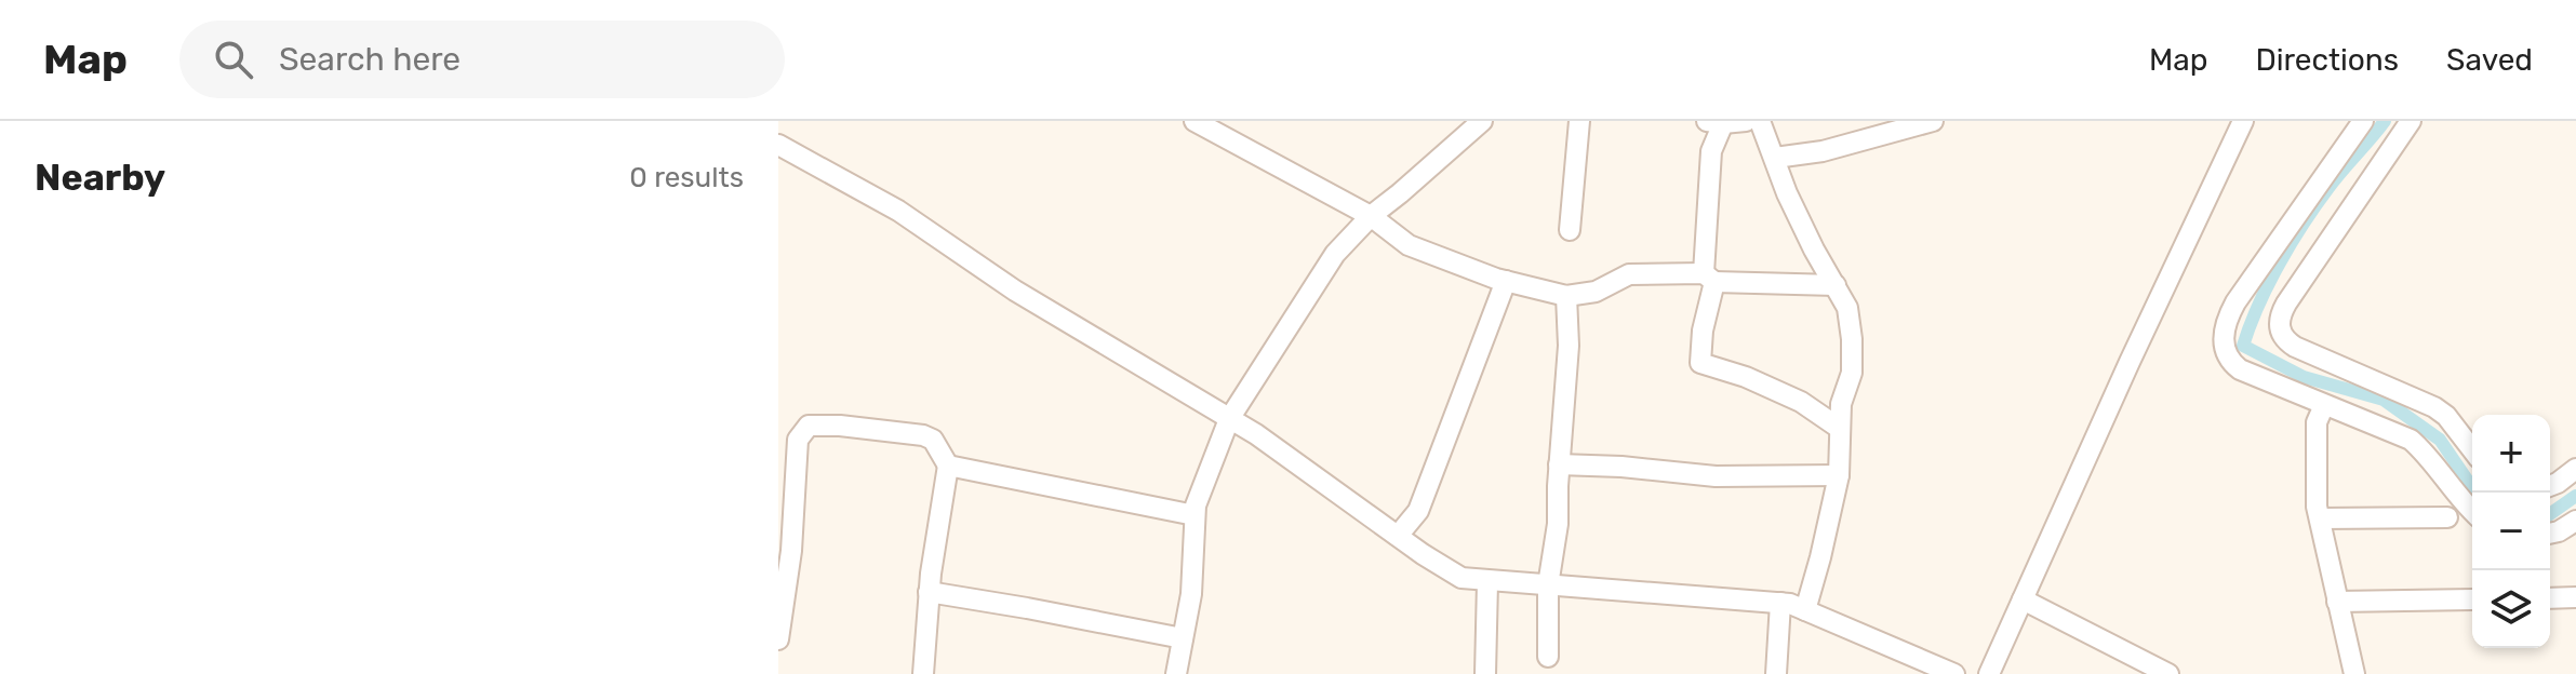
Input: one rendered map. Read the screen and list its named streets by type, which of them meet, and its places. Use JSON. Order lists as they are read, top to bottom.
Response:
{
  "page": {
    "header": "Map",
    "search": "Search here",
    "nav": ["Map", "Directions", "Saved"],
    "heading": ["Nearby", "0 results"],
    "map_buttons": ["+", "−"]
  }
}
